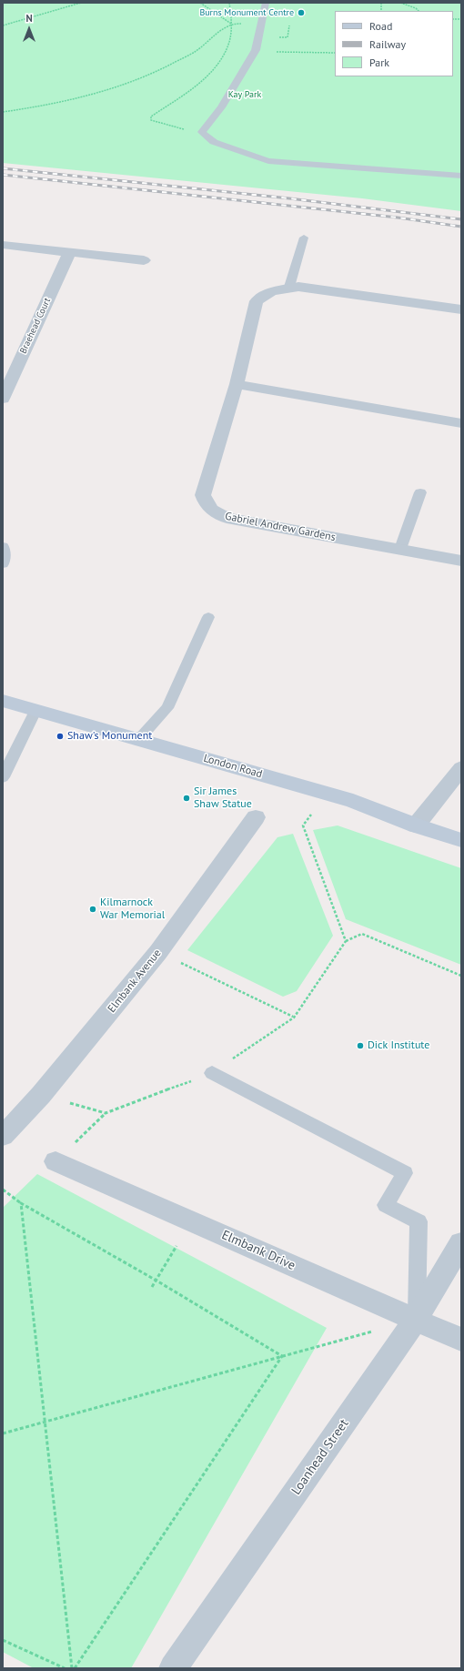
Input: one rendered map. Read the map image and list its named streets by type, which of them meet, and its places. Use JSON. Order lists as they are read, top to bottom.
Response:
{
  "streets": {
    "main road": ["London Road"],
    "street": [
      "Braehead Court",
      "Gabriel Andrew Gardens",
      "Elmbank Avenue",
      "Elmbank Drive",
      "Loanhead Street"
    ]
  },
  "crossings": [
    ["Elmbank Drive", "Loanhead Street"]
  ],
  "parks": ["Kay Park"],
  "places": [
    "Burns Monument Centre",
    "Shaw's Monument",
    "Sir James Shaw Statue",
    "Kilmarnock War Memorial",
    "Dick Institute"
  ],
  "legend": ["Road", "Railway", "Park"],
  "north": "top"
}
